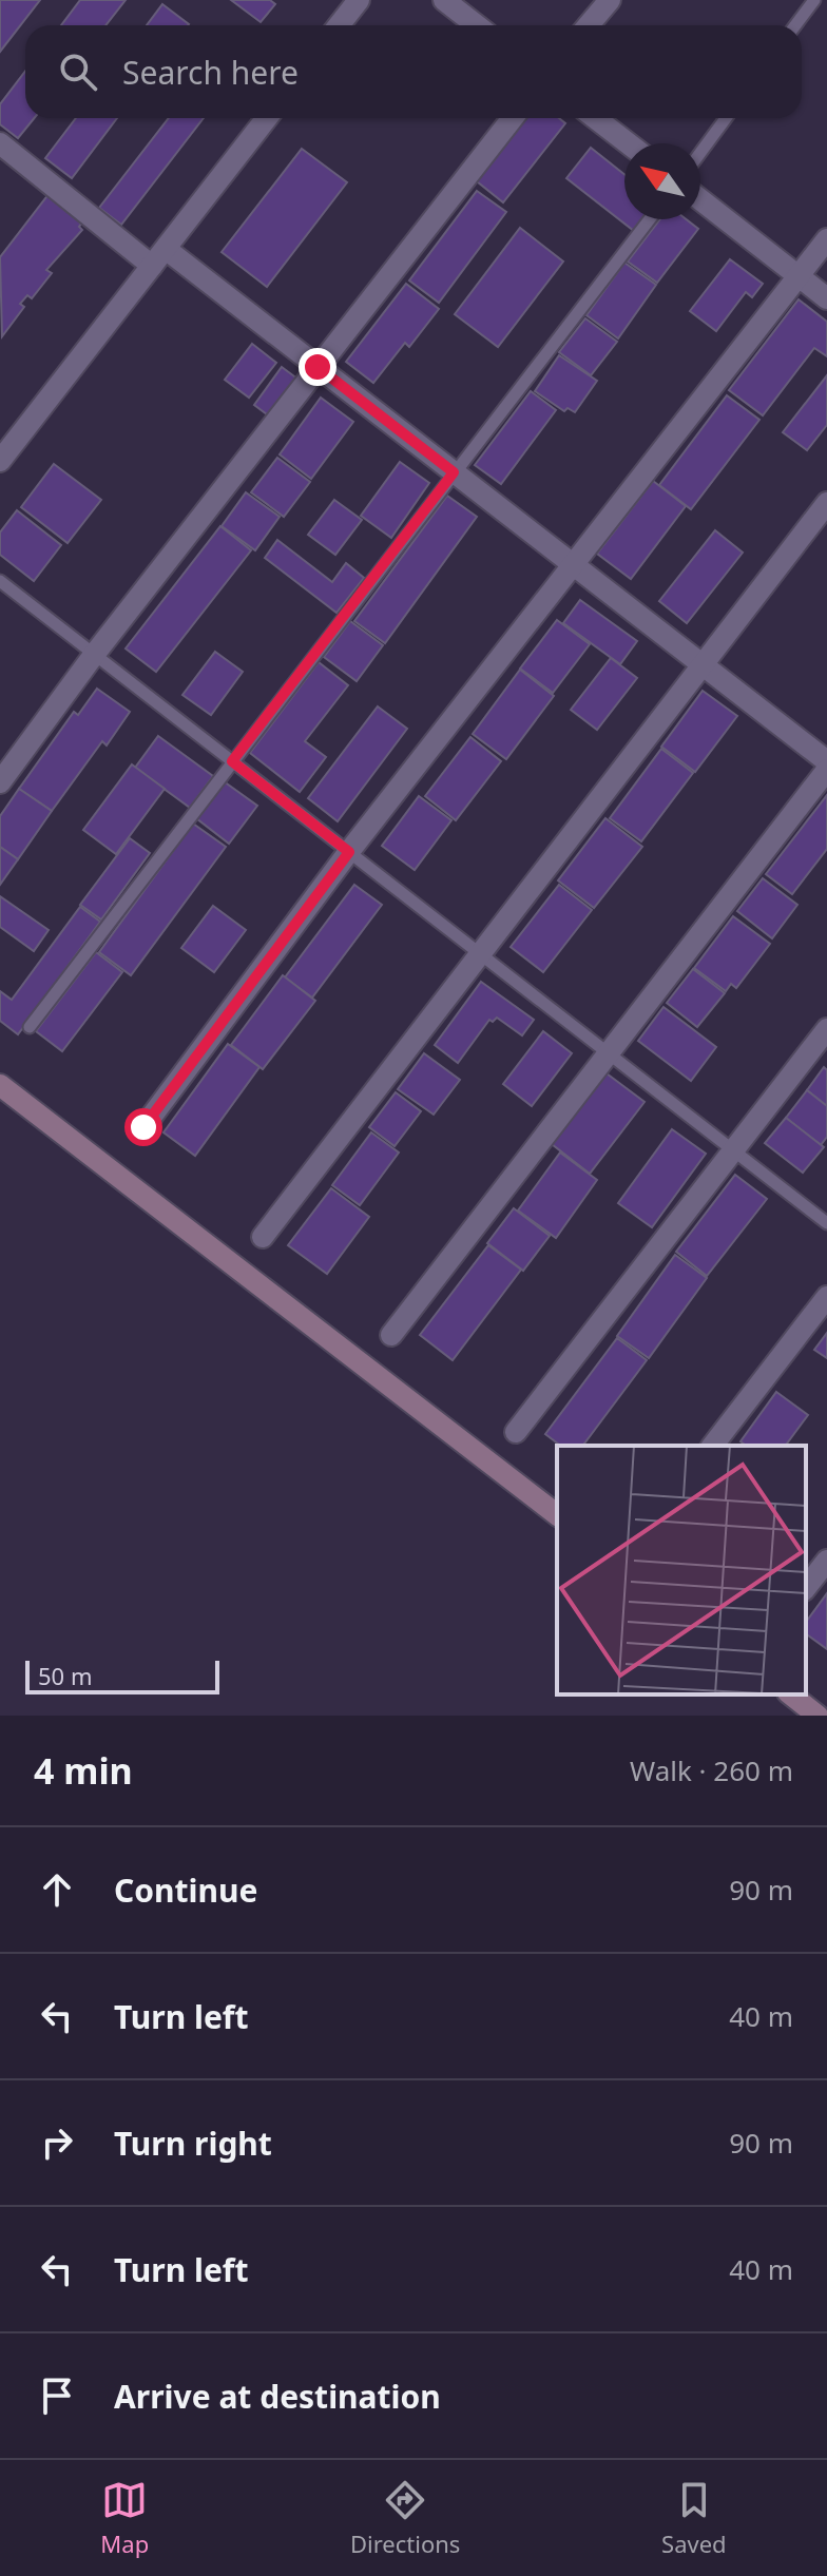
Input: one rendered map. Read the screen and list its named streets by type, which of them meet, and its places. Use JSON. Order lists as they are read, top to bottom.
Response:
{
  "scale_bar": "50 m",
  "north": "top left",
  "page": {
    "search": "Search here",
    "scale": "50 m",
    "heading": ["4 min", "Walk · 260 m"],
    "list": [
      ["Continue", "90 m"],
      ["Turn left", "40 m"],
      ["Turn right", "90 m"],
      ["Turn left", "40 m"],
      "Arrive at destination"
    ],
    "nav": ["Map", "Directions", "Saved"]
  }
}
